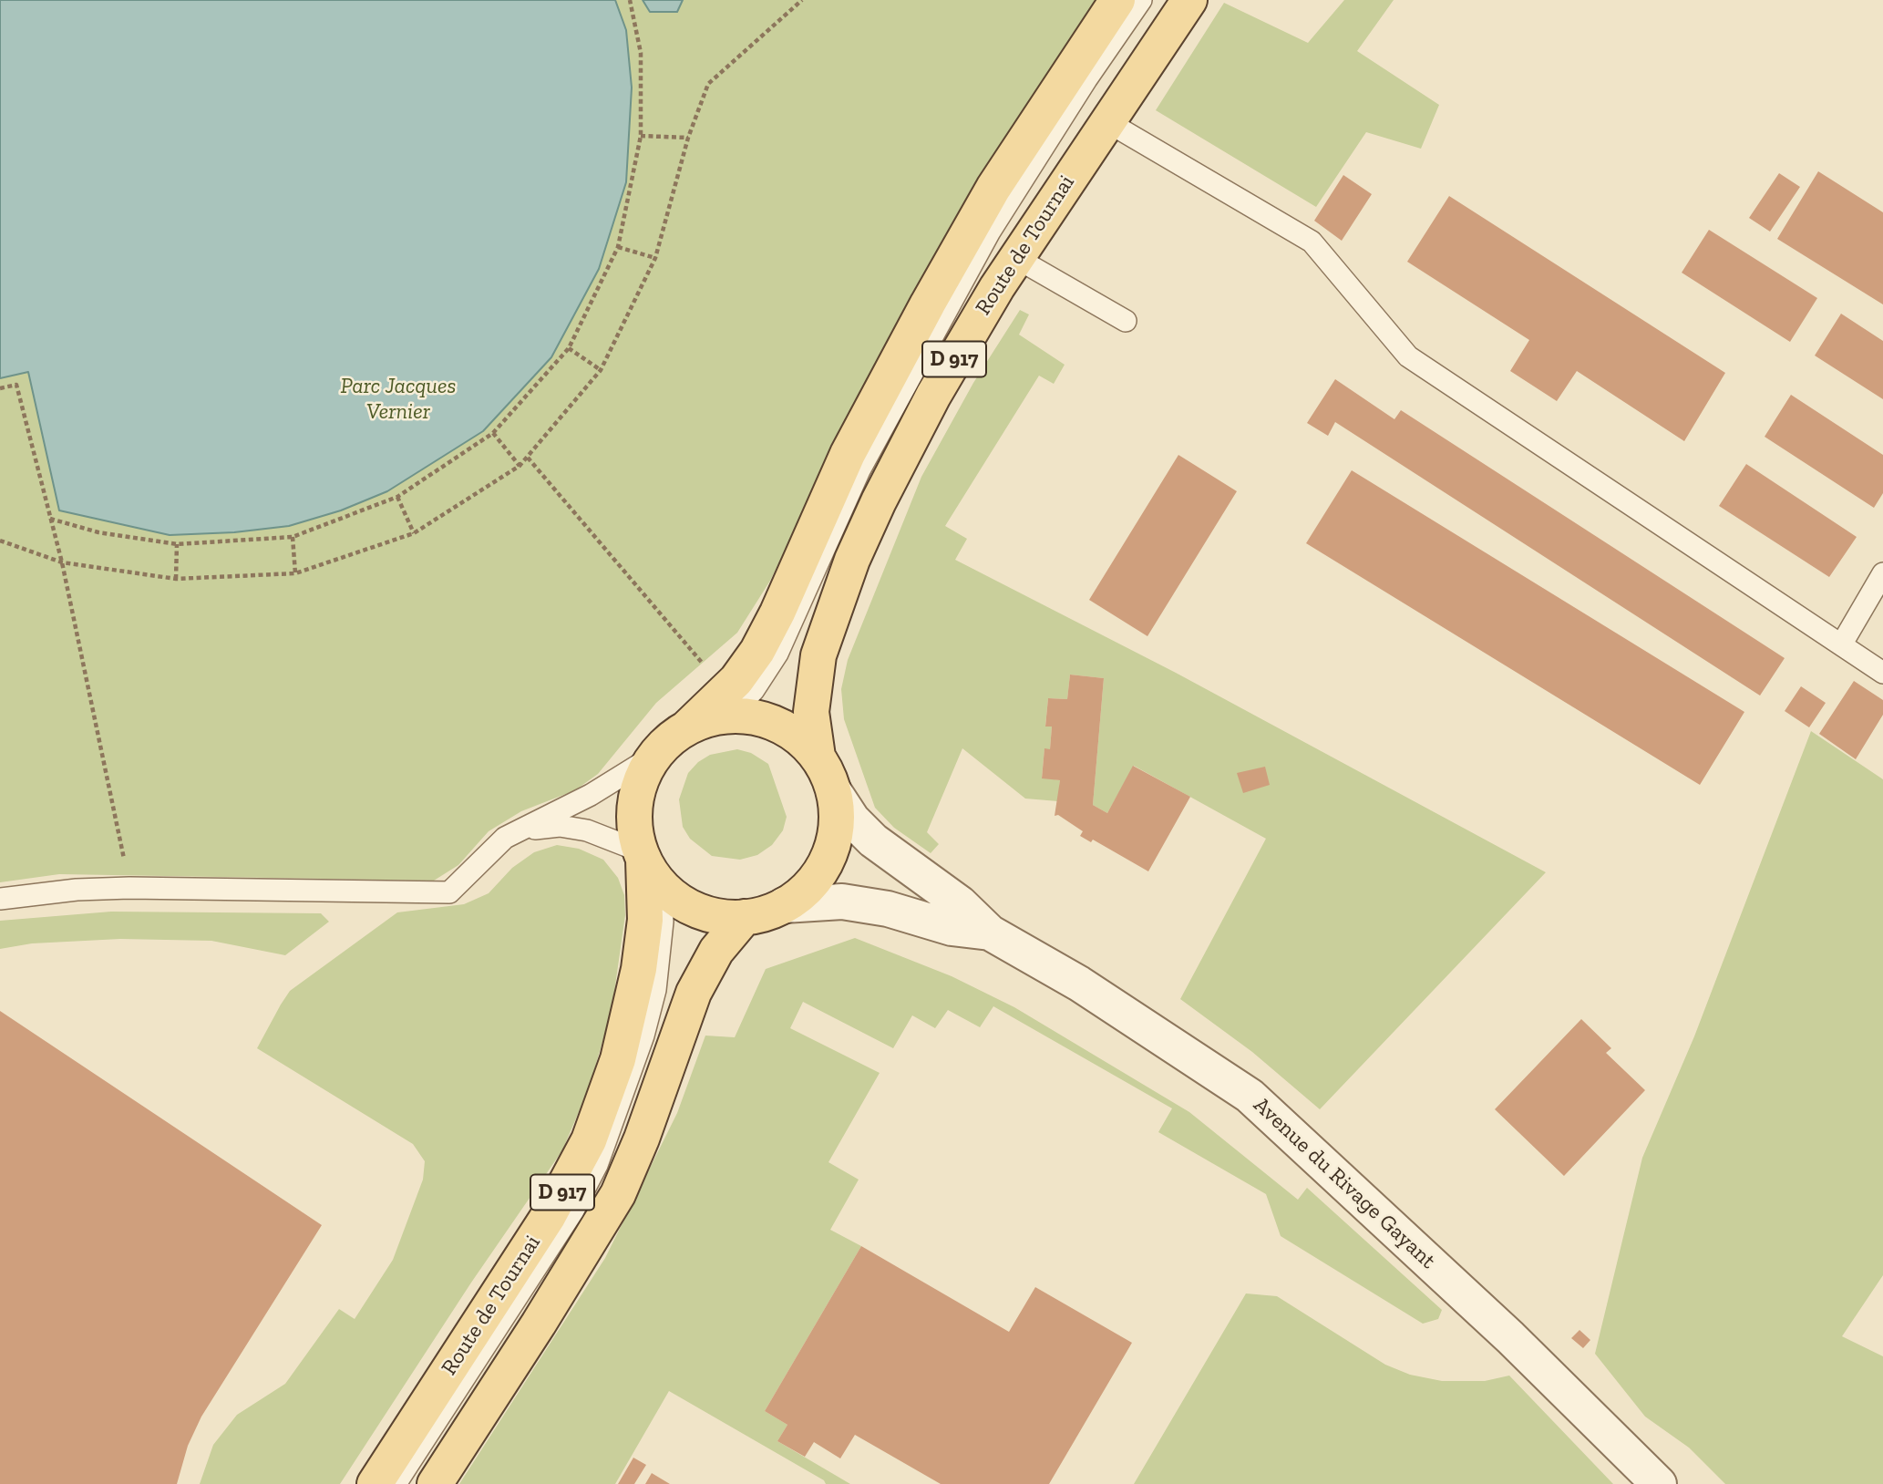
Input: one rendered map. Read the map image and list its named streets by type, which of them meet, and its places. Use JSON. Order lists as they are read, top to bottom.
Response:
{
  "streets": {
    "main road": ["Route de Tournai", "D 917"],
    "street": ["Avenue du Rivage Gayant"]
  },
  "crossings": [
    ["Route de Tournai", "D 917"],
    ["Route de Tournai", "Avenue du Rivage Gayant"],
    ["D 917", "Avenue du Rivage Gayant"]
  ],
  "parks": ["Parc Jacques Vernier"]
}
